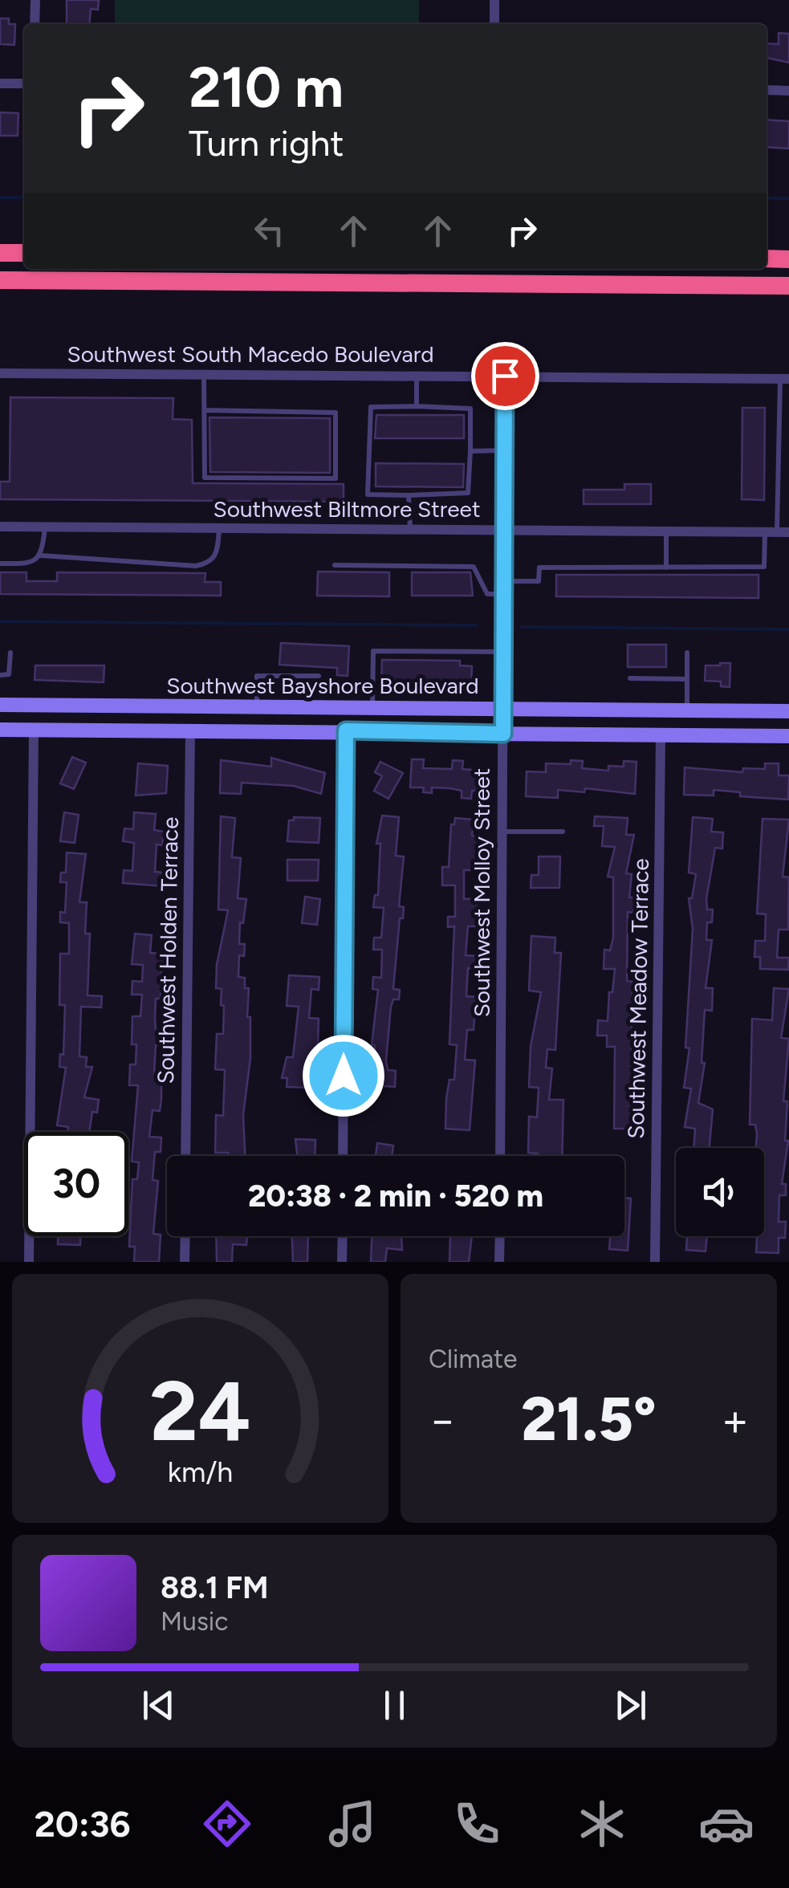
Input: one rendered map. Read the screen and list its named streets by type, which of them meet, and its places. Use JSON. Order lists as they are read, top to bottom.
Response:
{
  "streets": {
    "main road": ["Southwest Bayshore Boulevard"],
    "street": [
      "Southwest South Macedo Boulevard",
      "Southwest Biltmore Street",
      "Southwest Molloy Street",
      "Southwest Holden Terrace",
      "Southwest Meadow Terrace"
    ]
  },
  "crossings": [
    ["Southwest South Macedo Boulevard", "Southwest Molloy Street"],
    ["Southwest Biltmore Street", "Southwest Molloy Street"],
    ["Southwest Bayshore Boulevard", "Southwest Molloy Street"],
    ["Southwest Bayshore Boulevard", "Southwest Holden Terrace"],
    ["Southwest Bayshore Boulevard", "Southwest Meadow Terrace"]
  ],
  "page": {
    "turn": ["210 m", "Turn right"],
    "limit": "30",
    "trip": "20:38 · 2 min · 520 m",
    "tile": "Climate",
    "heat": ["−", "21.5°", "+"],
    "song": ["88.1 FM", "Music"],
    "tabs": "20:36",
    "gauge": ["24", "km/h"]
  }
}
